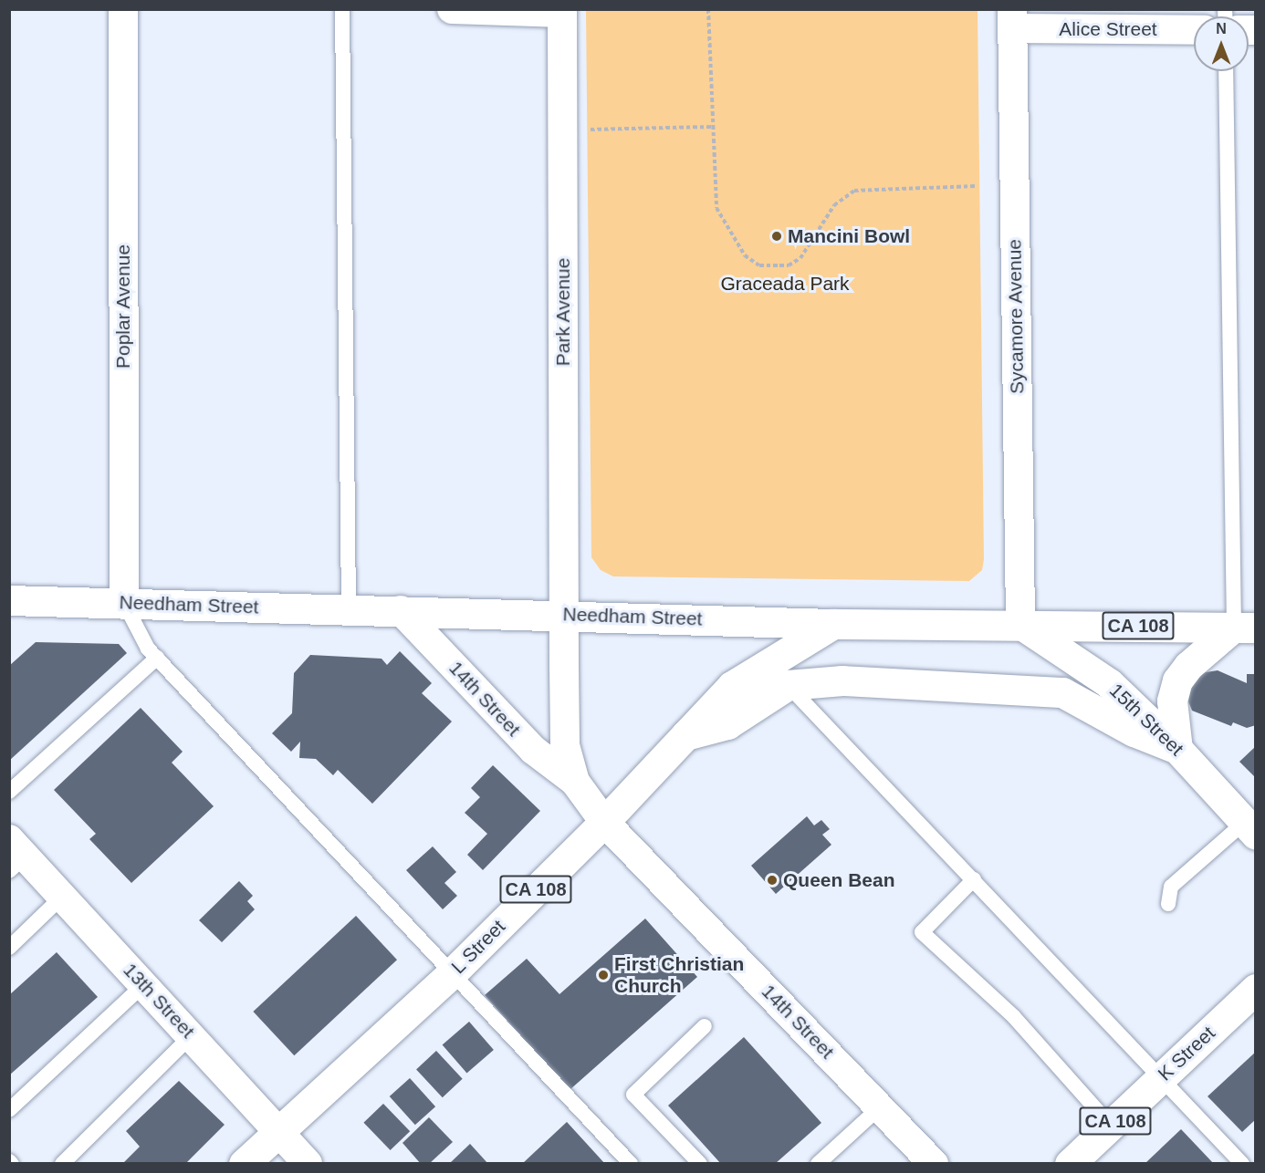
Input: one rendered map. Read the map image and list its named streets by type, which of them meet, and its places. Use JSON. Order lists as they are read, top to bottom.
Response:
{
  "streets": {
    "main road": [
      "Needham Street",
      "CA 108",
      "15th Street",
      "L Street",
      "K Street"
    ],
    "street": [
      "Alice Street",
      "Poplar Avenue",
      "Park Avenue",
      "Sycamore Avenue",
      "14th Street",
      "13th Street"
    ]
  },
  "crossings": [
    ["Alice Street", "Sycamore Avenue"],
    ["Poplar Avenue", "Needham Street"],
    ["Park Avenue", "Needham Street"],
    ["Park Avenue", "14th Street"],
    ["Sycamore Avenue", "Needham Street"],
    ["Sycamore Avenue", "15th Street"],
    ["Needham Street", "14th Street"],
    ["Needham Street", "15th Street"],
    ["Needham Street", "L Street"],
    ["14th Street", "L Street"],
    ["L Street", "13th Street"]
  ],
  "parks": ["Graceada Park"],
  "places": ["Mancini Bowl", "Queen Bean", "First Christian Church"],
  "north": "top"
}
